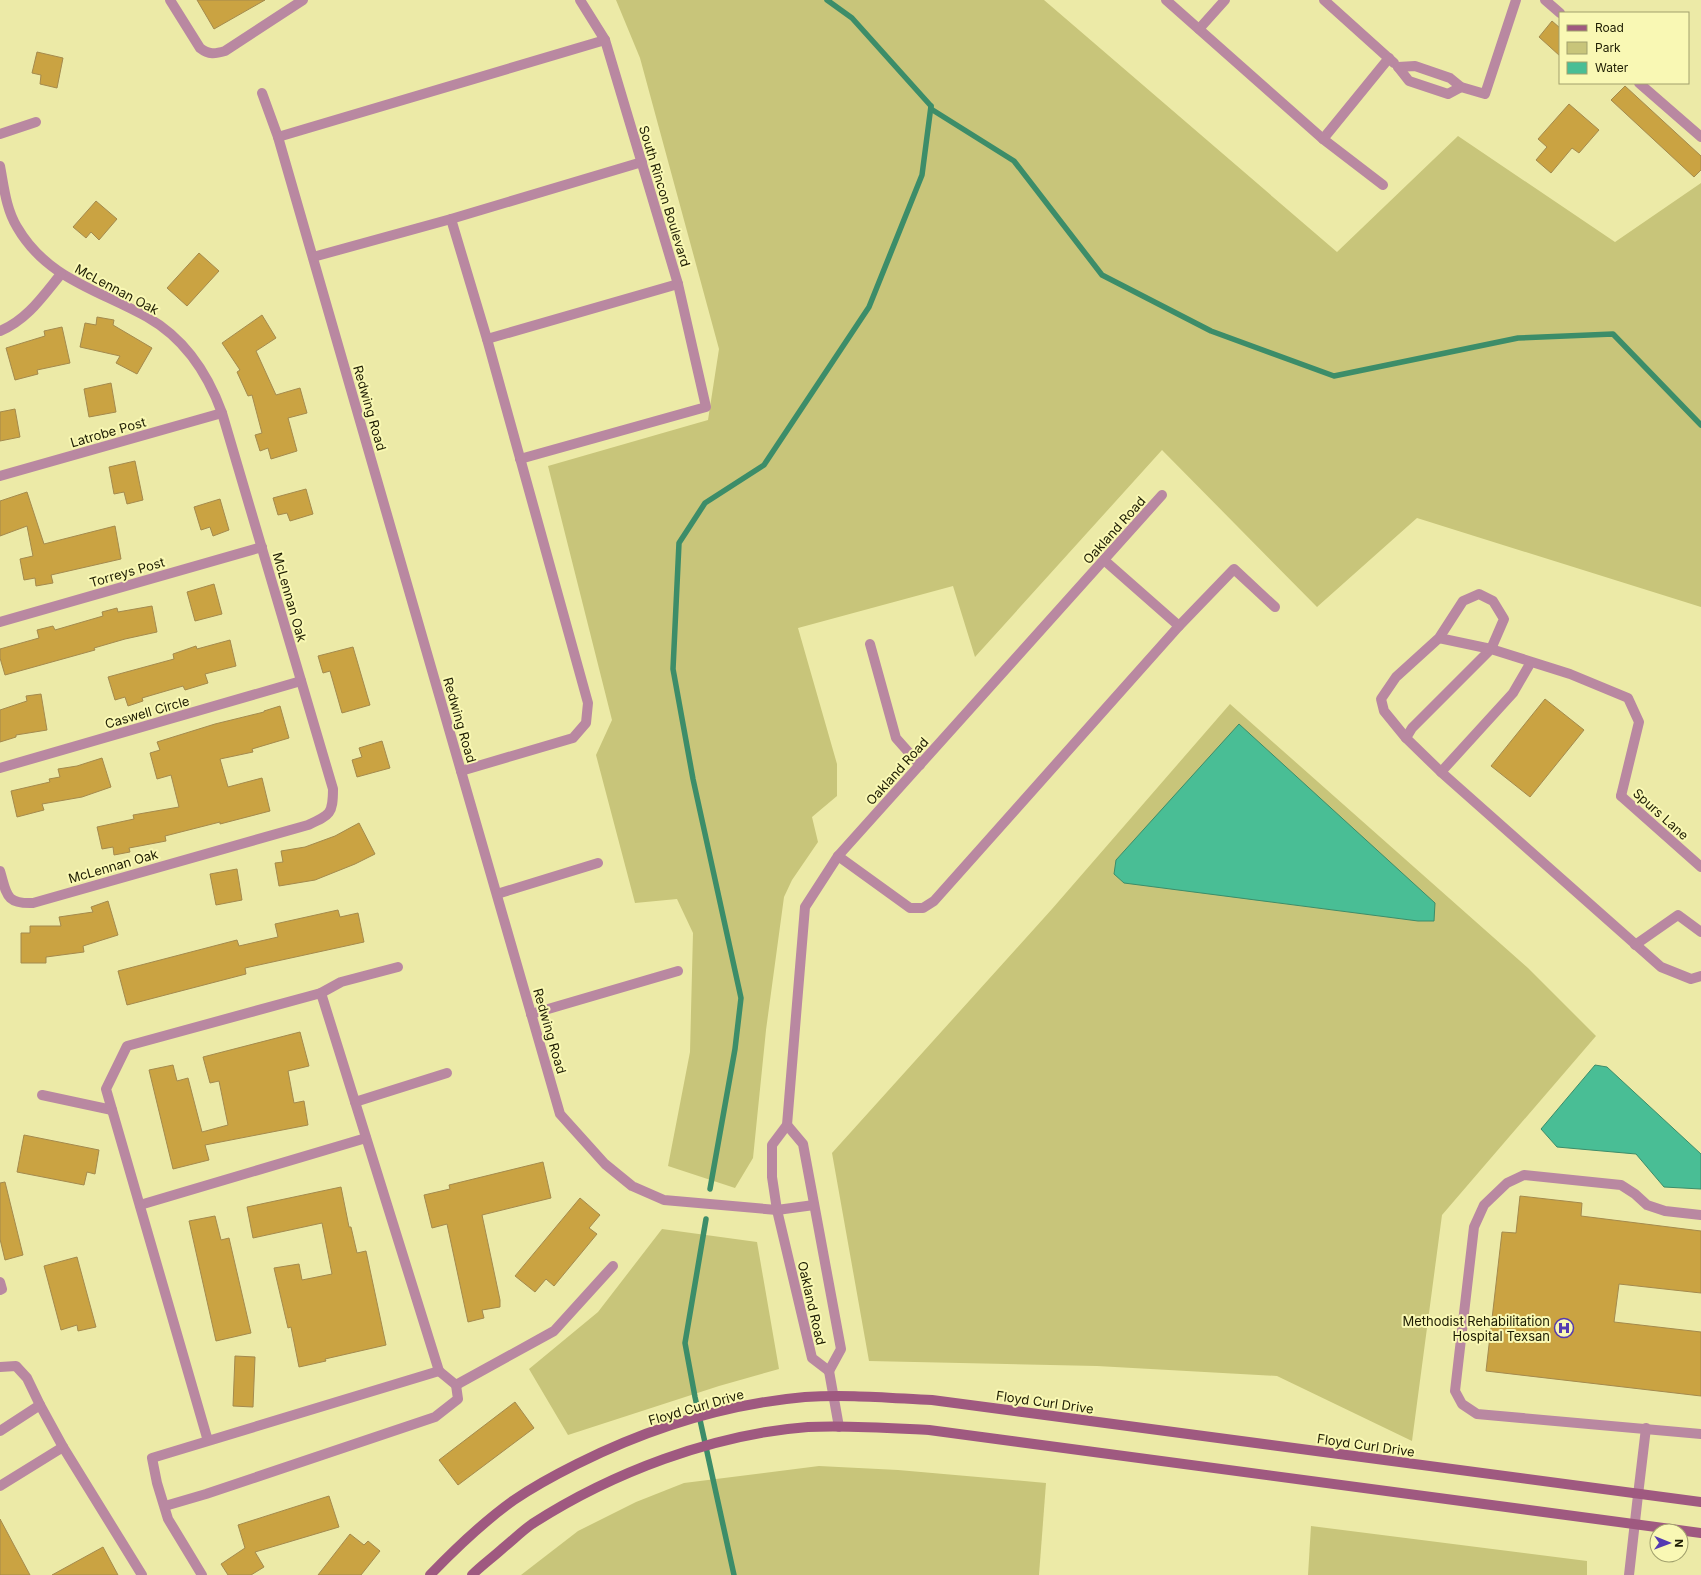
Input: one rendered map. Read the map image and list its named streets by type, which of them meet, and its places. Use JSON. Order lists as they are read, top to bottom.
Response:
{
  "streets": {
    "street": [
      "South Rincon Boulevard",
      "McLennan Oak",
      "Redwing Road",
      "Latrobe Post",
      "Oakland Road",
      "Torreys Post",
      "Caswell Circle",
      "Spurs Lane",
      "Floyd Curl Drive"
    ]
  },
  "crossings": [
    ["McLennan Oak", "Latrobe Post"],
    ["McLennan Oak", "Torreys Post"],
    ["McLennan Oak", "Caswell Circle"],
    ["Redwing Road", "Oakland Road"]
  ],
  "places": {
    "hospital": ["Methodist Rehabilitation Hospital Texsan"]
  },
  "legend": ["Road", "Park", "Water"],
  "north": "right"
}
